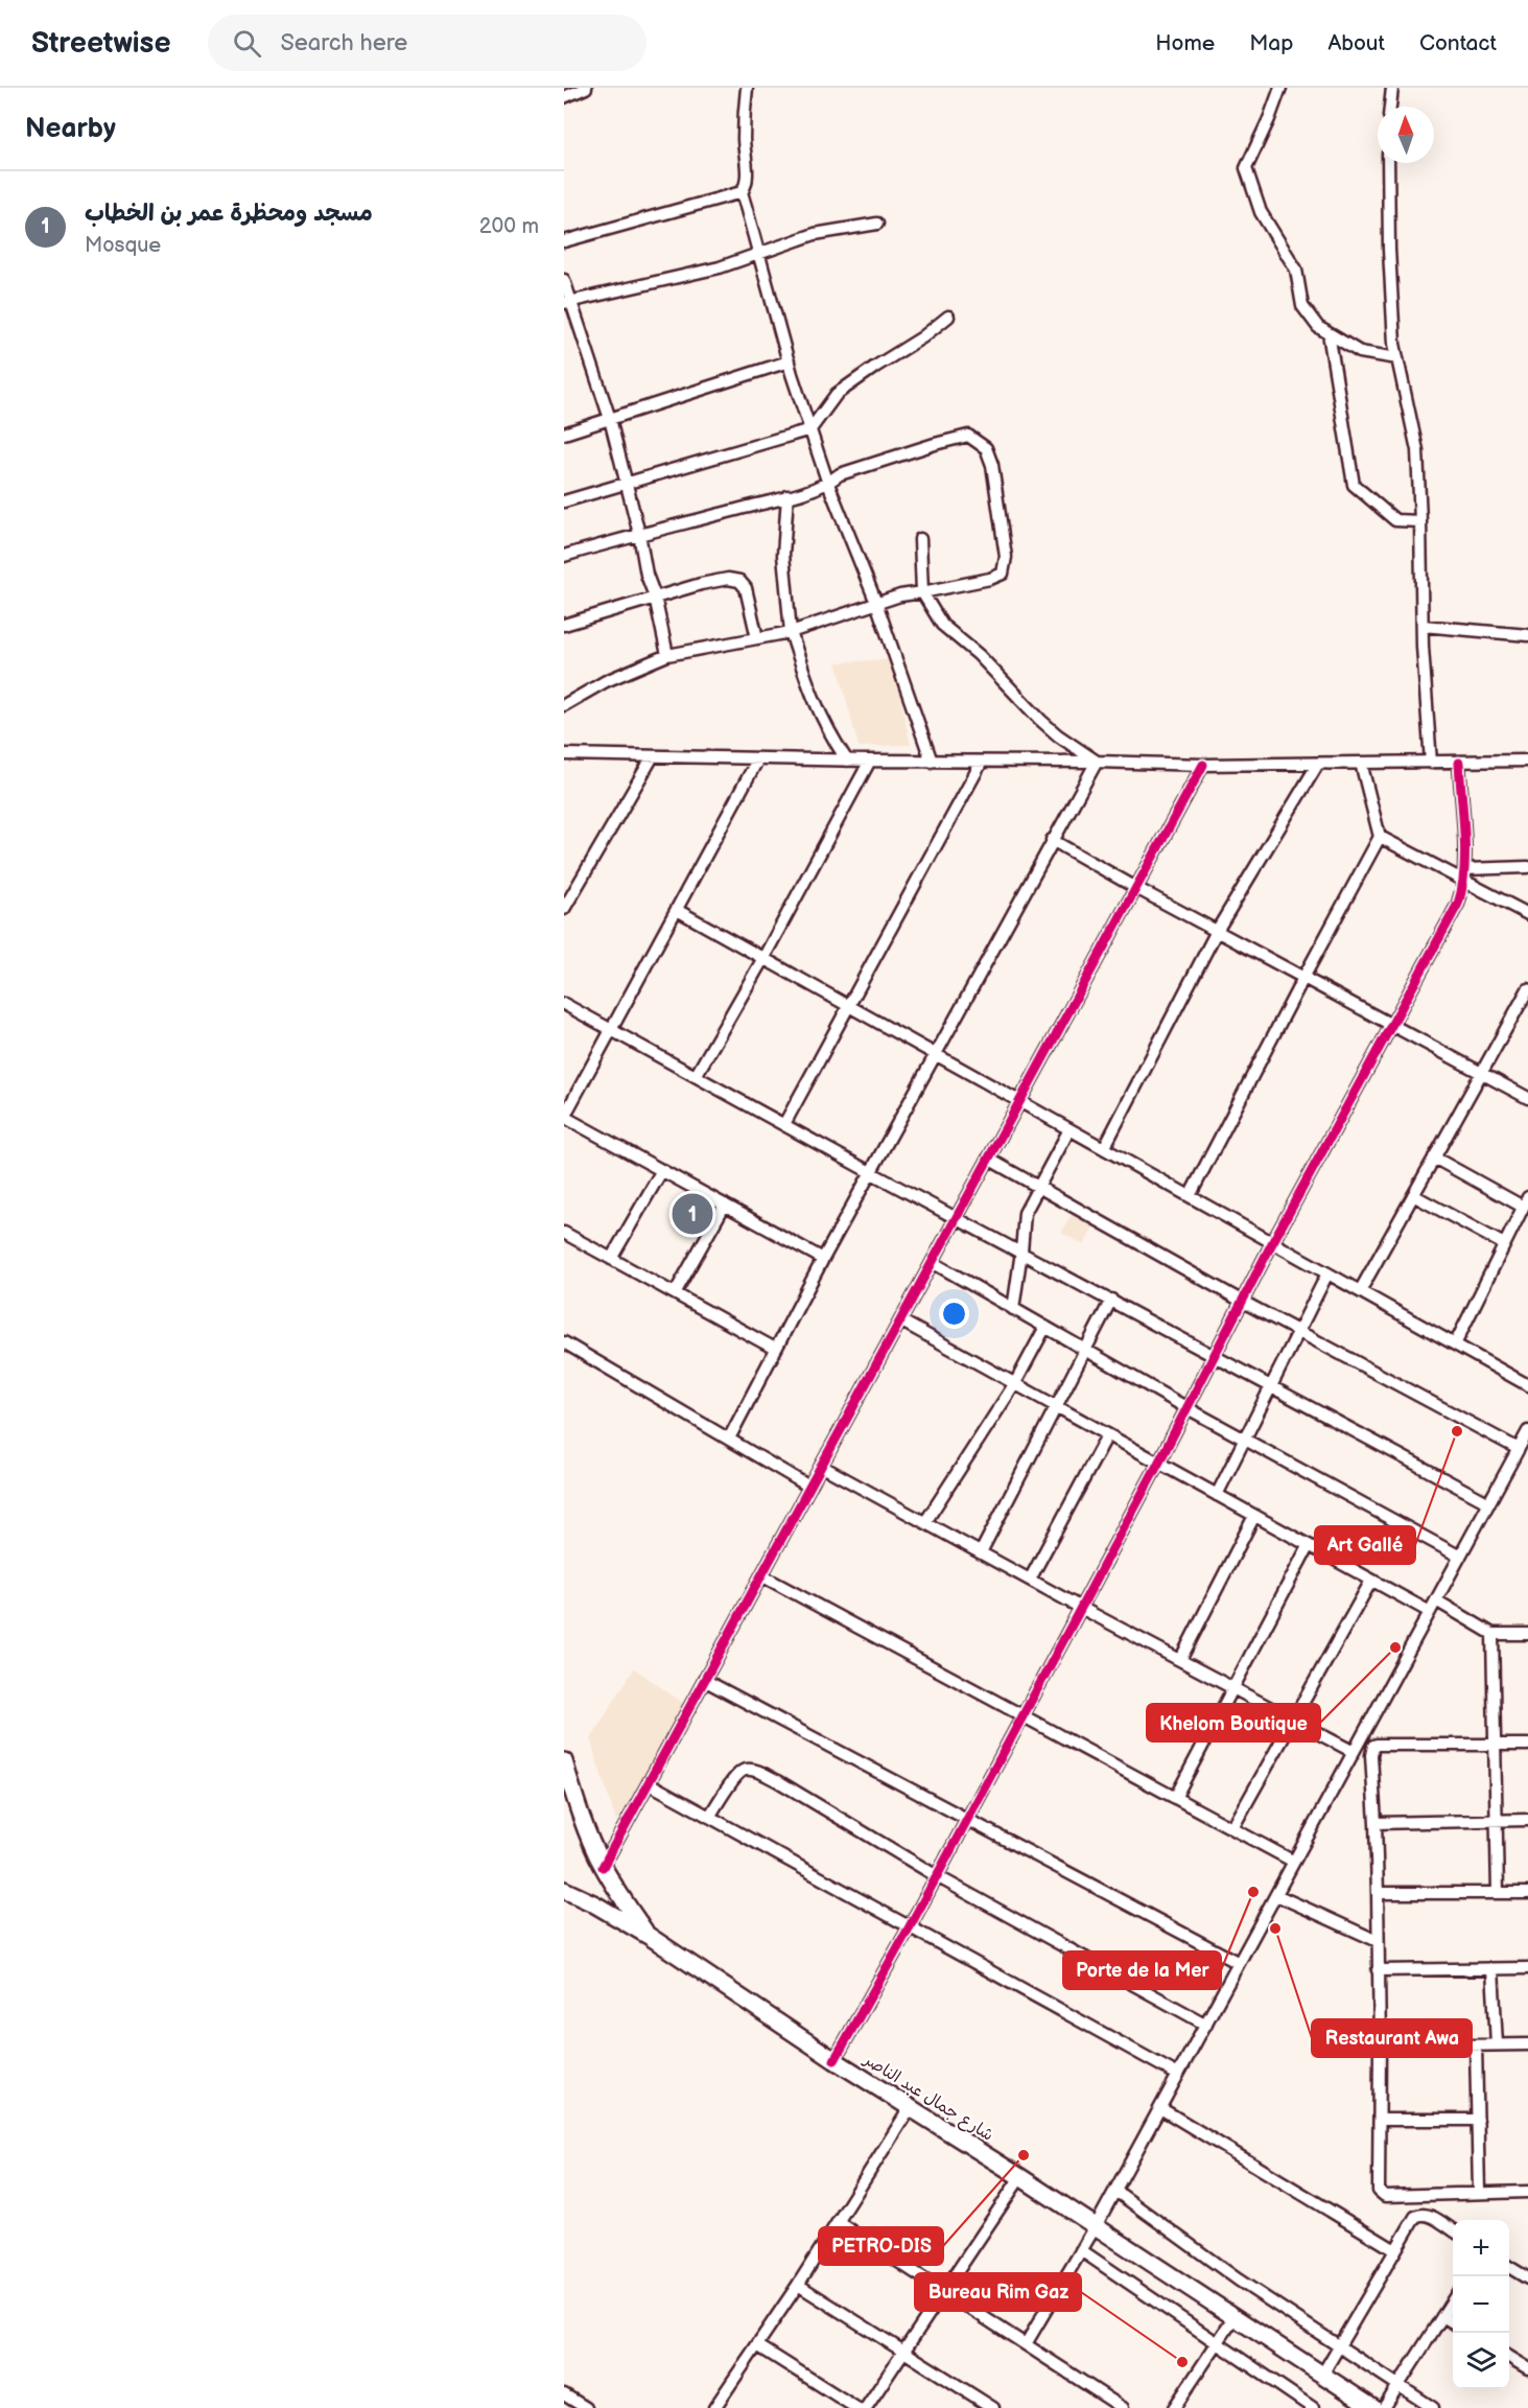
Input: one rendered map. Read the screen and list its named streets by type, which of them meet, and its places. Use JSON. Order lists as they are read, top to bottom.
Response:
{
  "streets": {
    "main road": ["شارع جمال عبد الناصر"]
  },
  "places": [
    "Art Gallé",
    "Khelom Boutique",
    "Porte de la Mer",
    "Restaurant Awa",
    "PETRO-DIS",
    "Bureau Rim Gaz"
  ],
  "north": "top",
  "page": {
    "header": "Streetwise",
    "search": "Search here",
    "nav": [
      "Home",
      "Map",
      "About",
      "Contact"
    ],
    "heading": "Nearby",
    "list": [
      {
        "mark": "1",
        "name": "مسجد ومحظرة عمر بن الخطاب",
        "note": "Mosque",
        "value": "200 m"
      }
    ],
    "pins": "1",
    "map_buttons": ["+", "−"]
  }
}
